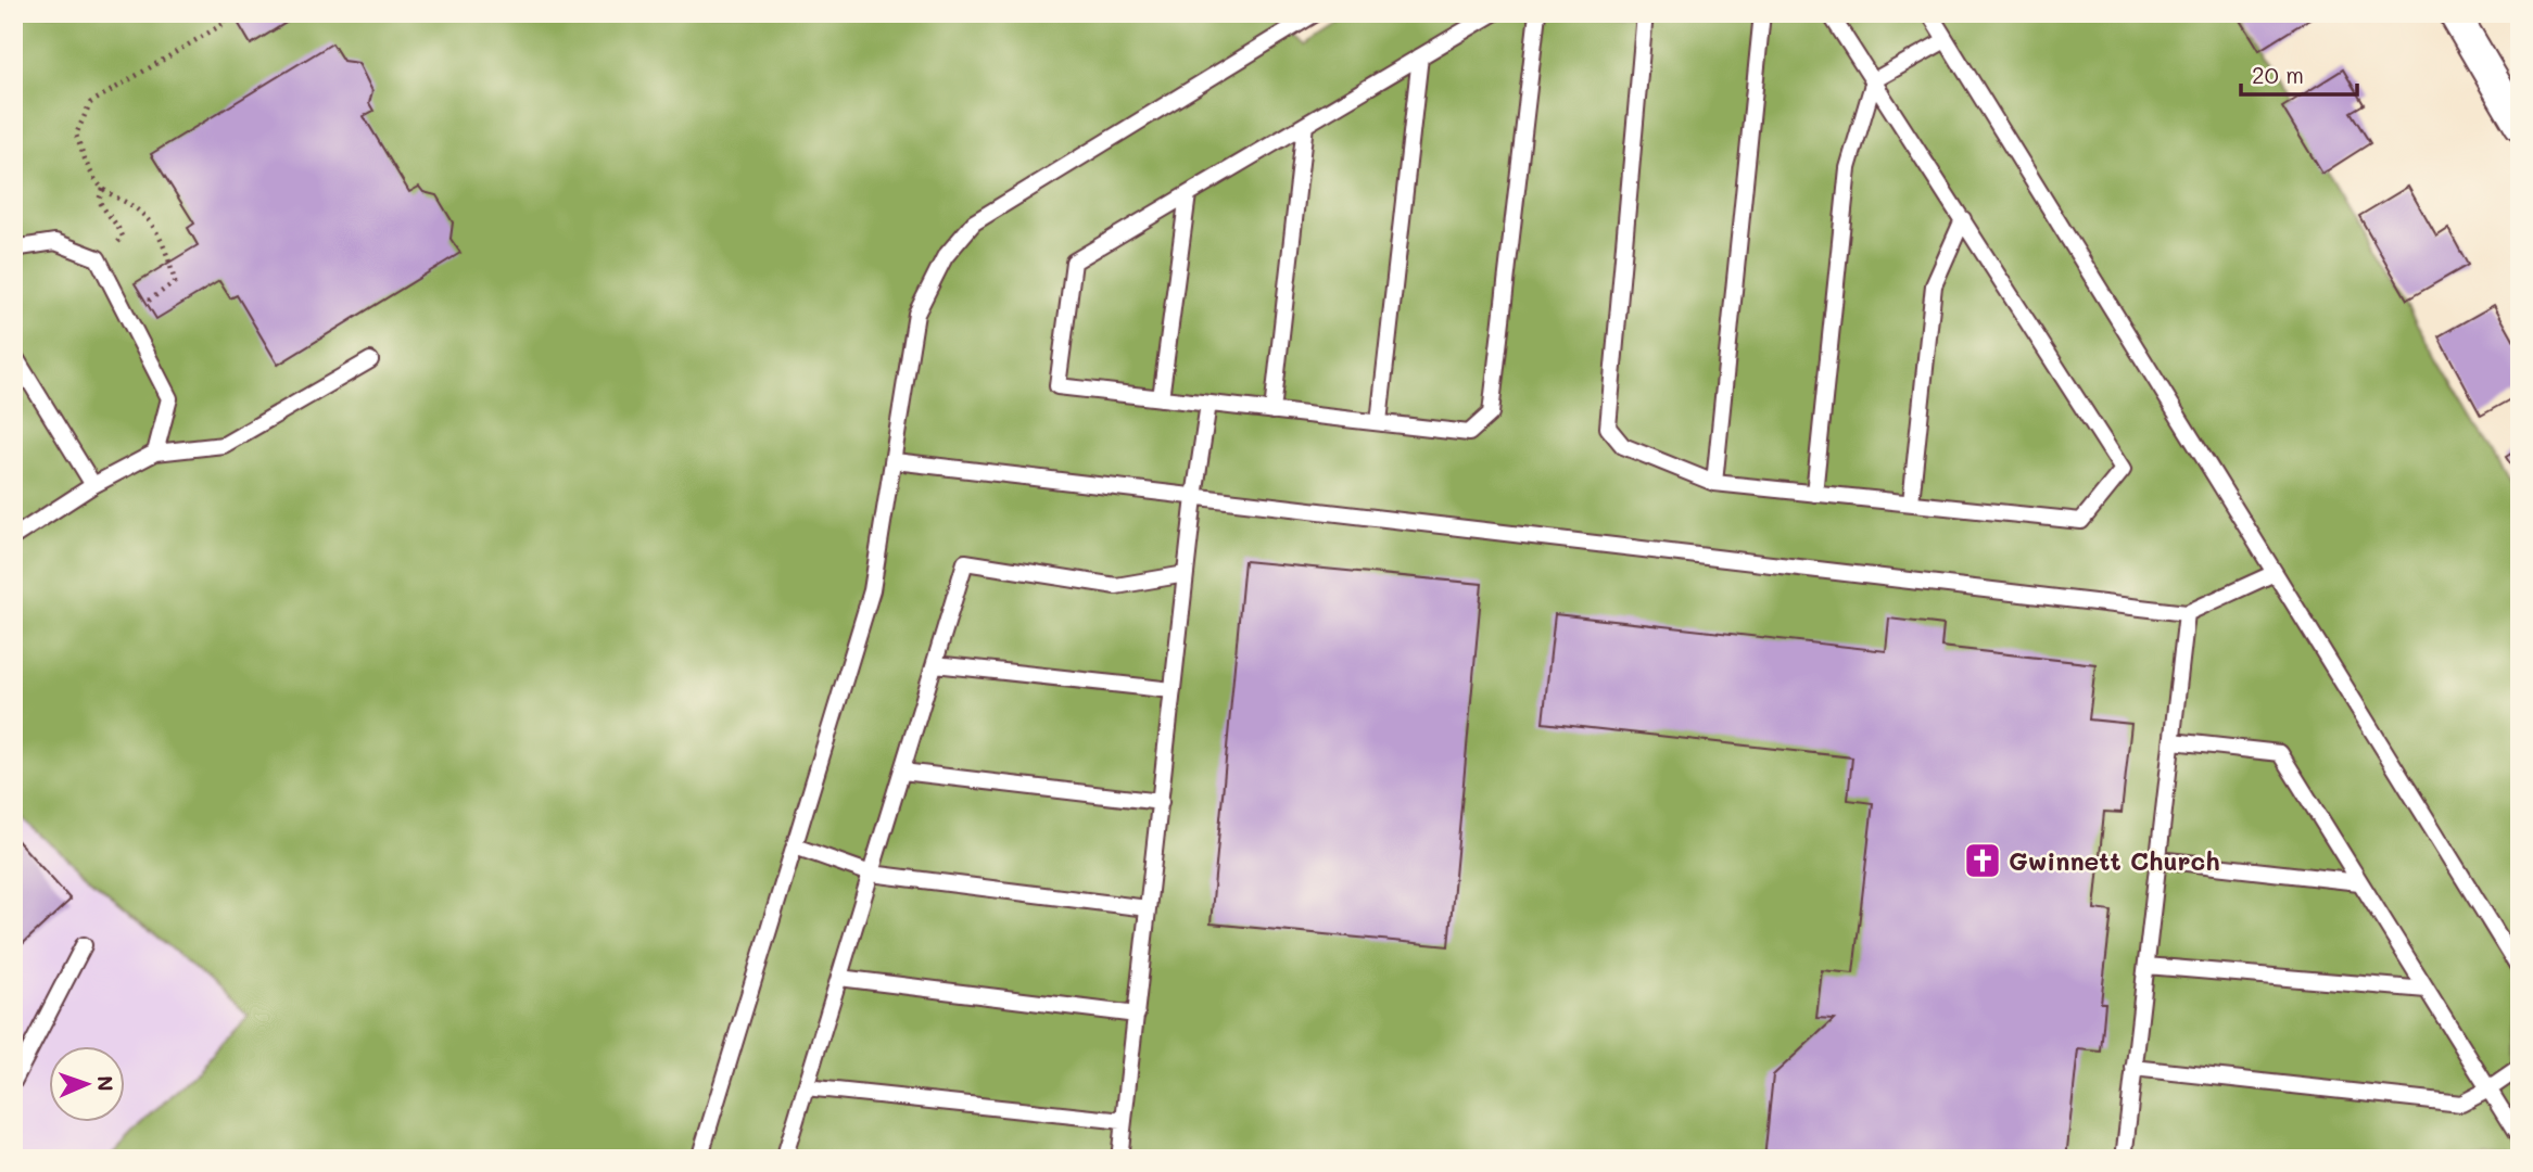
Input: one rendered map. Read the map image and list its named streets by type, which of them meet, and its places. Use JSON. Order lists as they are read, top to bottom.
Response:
{
  "places": {
    "church": ["Gwinnett Church"]
  },
  "scale_bar": "20 m",
  "north": "right"
}
